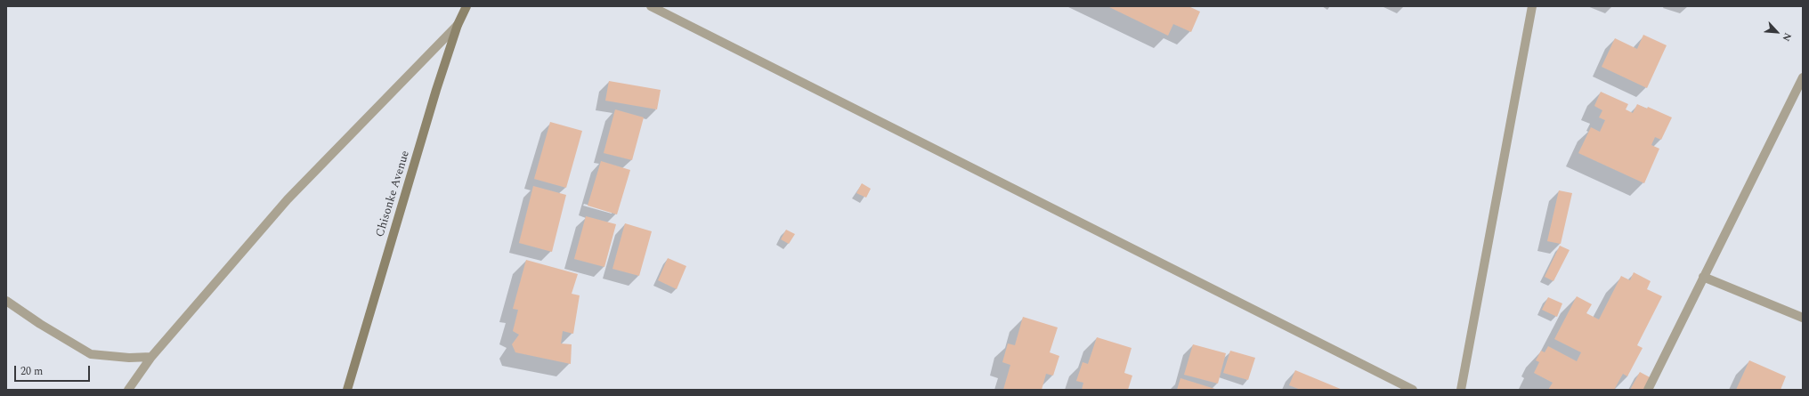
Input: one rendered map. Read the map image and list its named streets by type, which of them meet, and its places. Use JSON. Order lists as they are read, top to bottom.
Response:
{
  "streets": {
    "street": ["Chisonke Avenue"]
  },
  "scale_bar": "20 m",
  "north": "bottom right"
}
